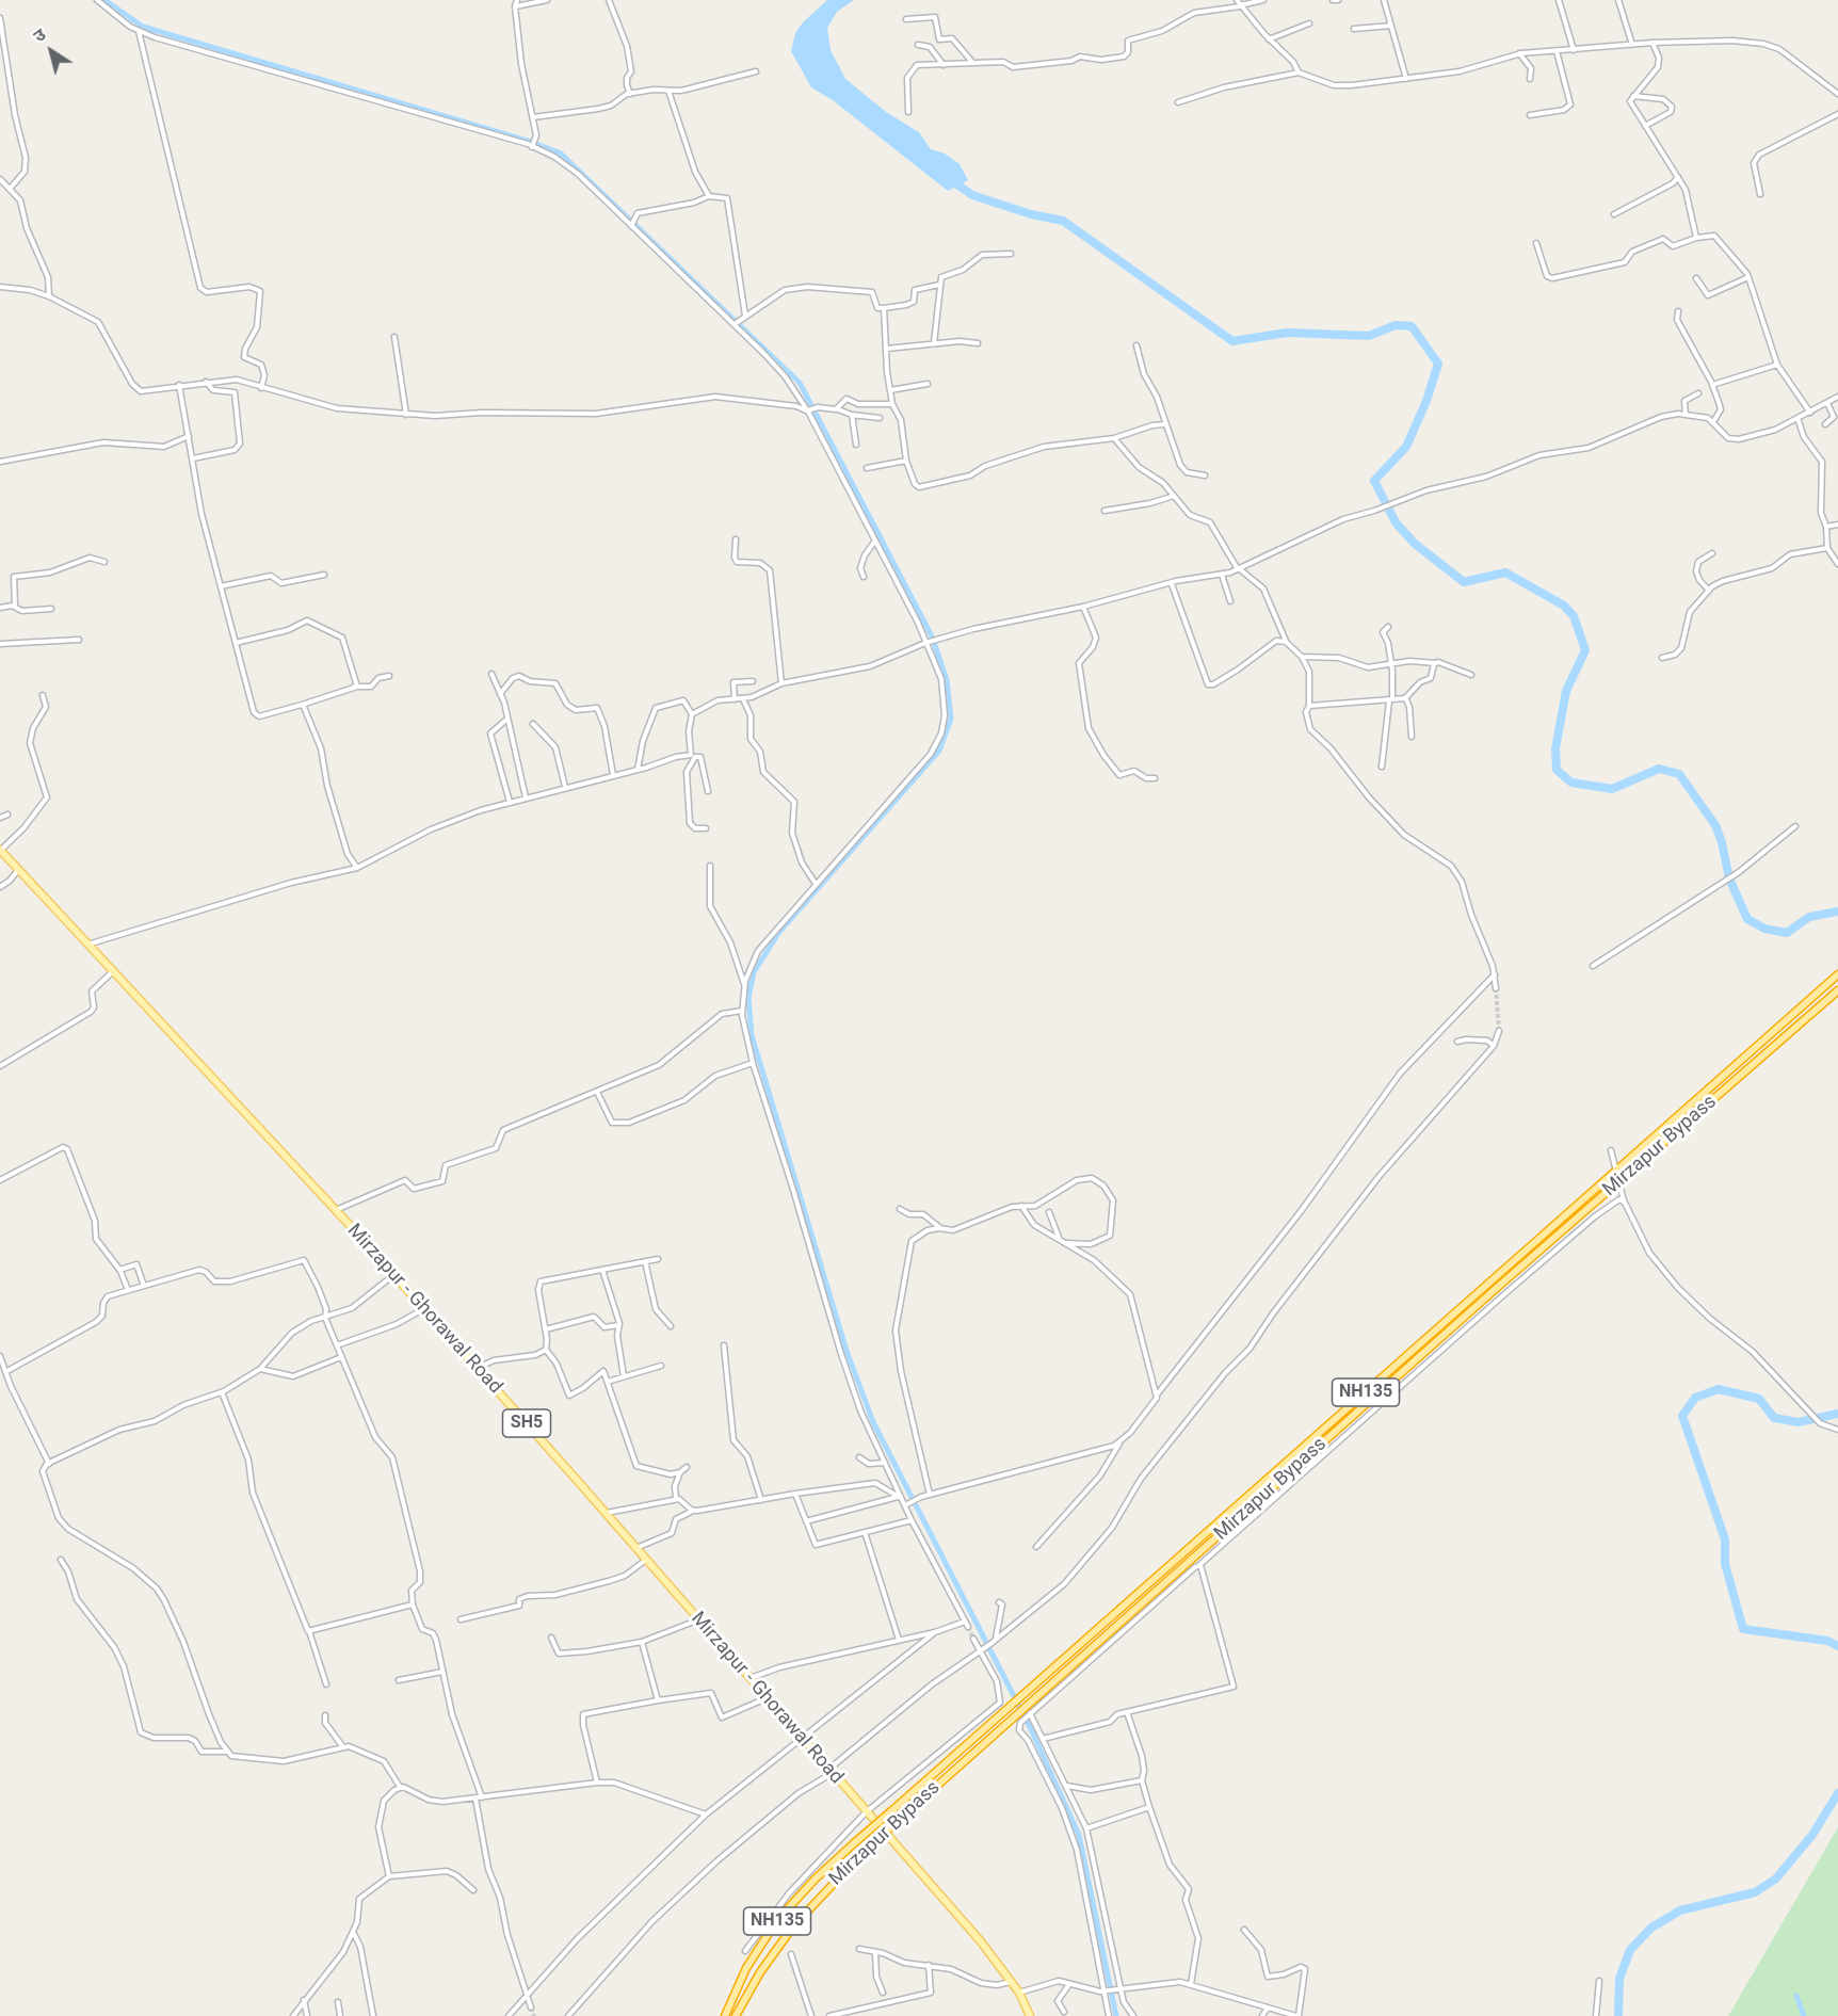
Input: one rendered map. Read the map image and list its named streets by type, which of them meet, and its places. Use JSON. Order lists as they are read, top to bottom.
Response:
{
  "streets": {
    "highway": ["Mirzapur Bypass", "NH135"],
    "main road": ["Mirzapur - Ghorawal Road", "SH5"]
  },
  "north": "top left"
}
